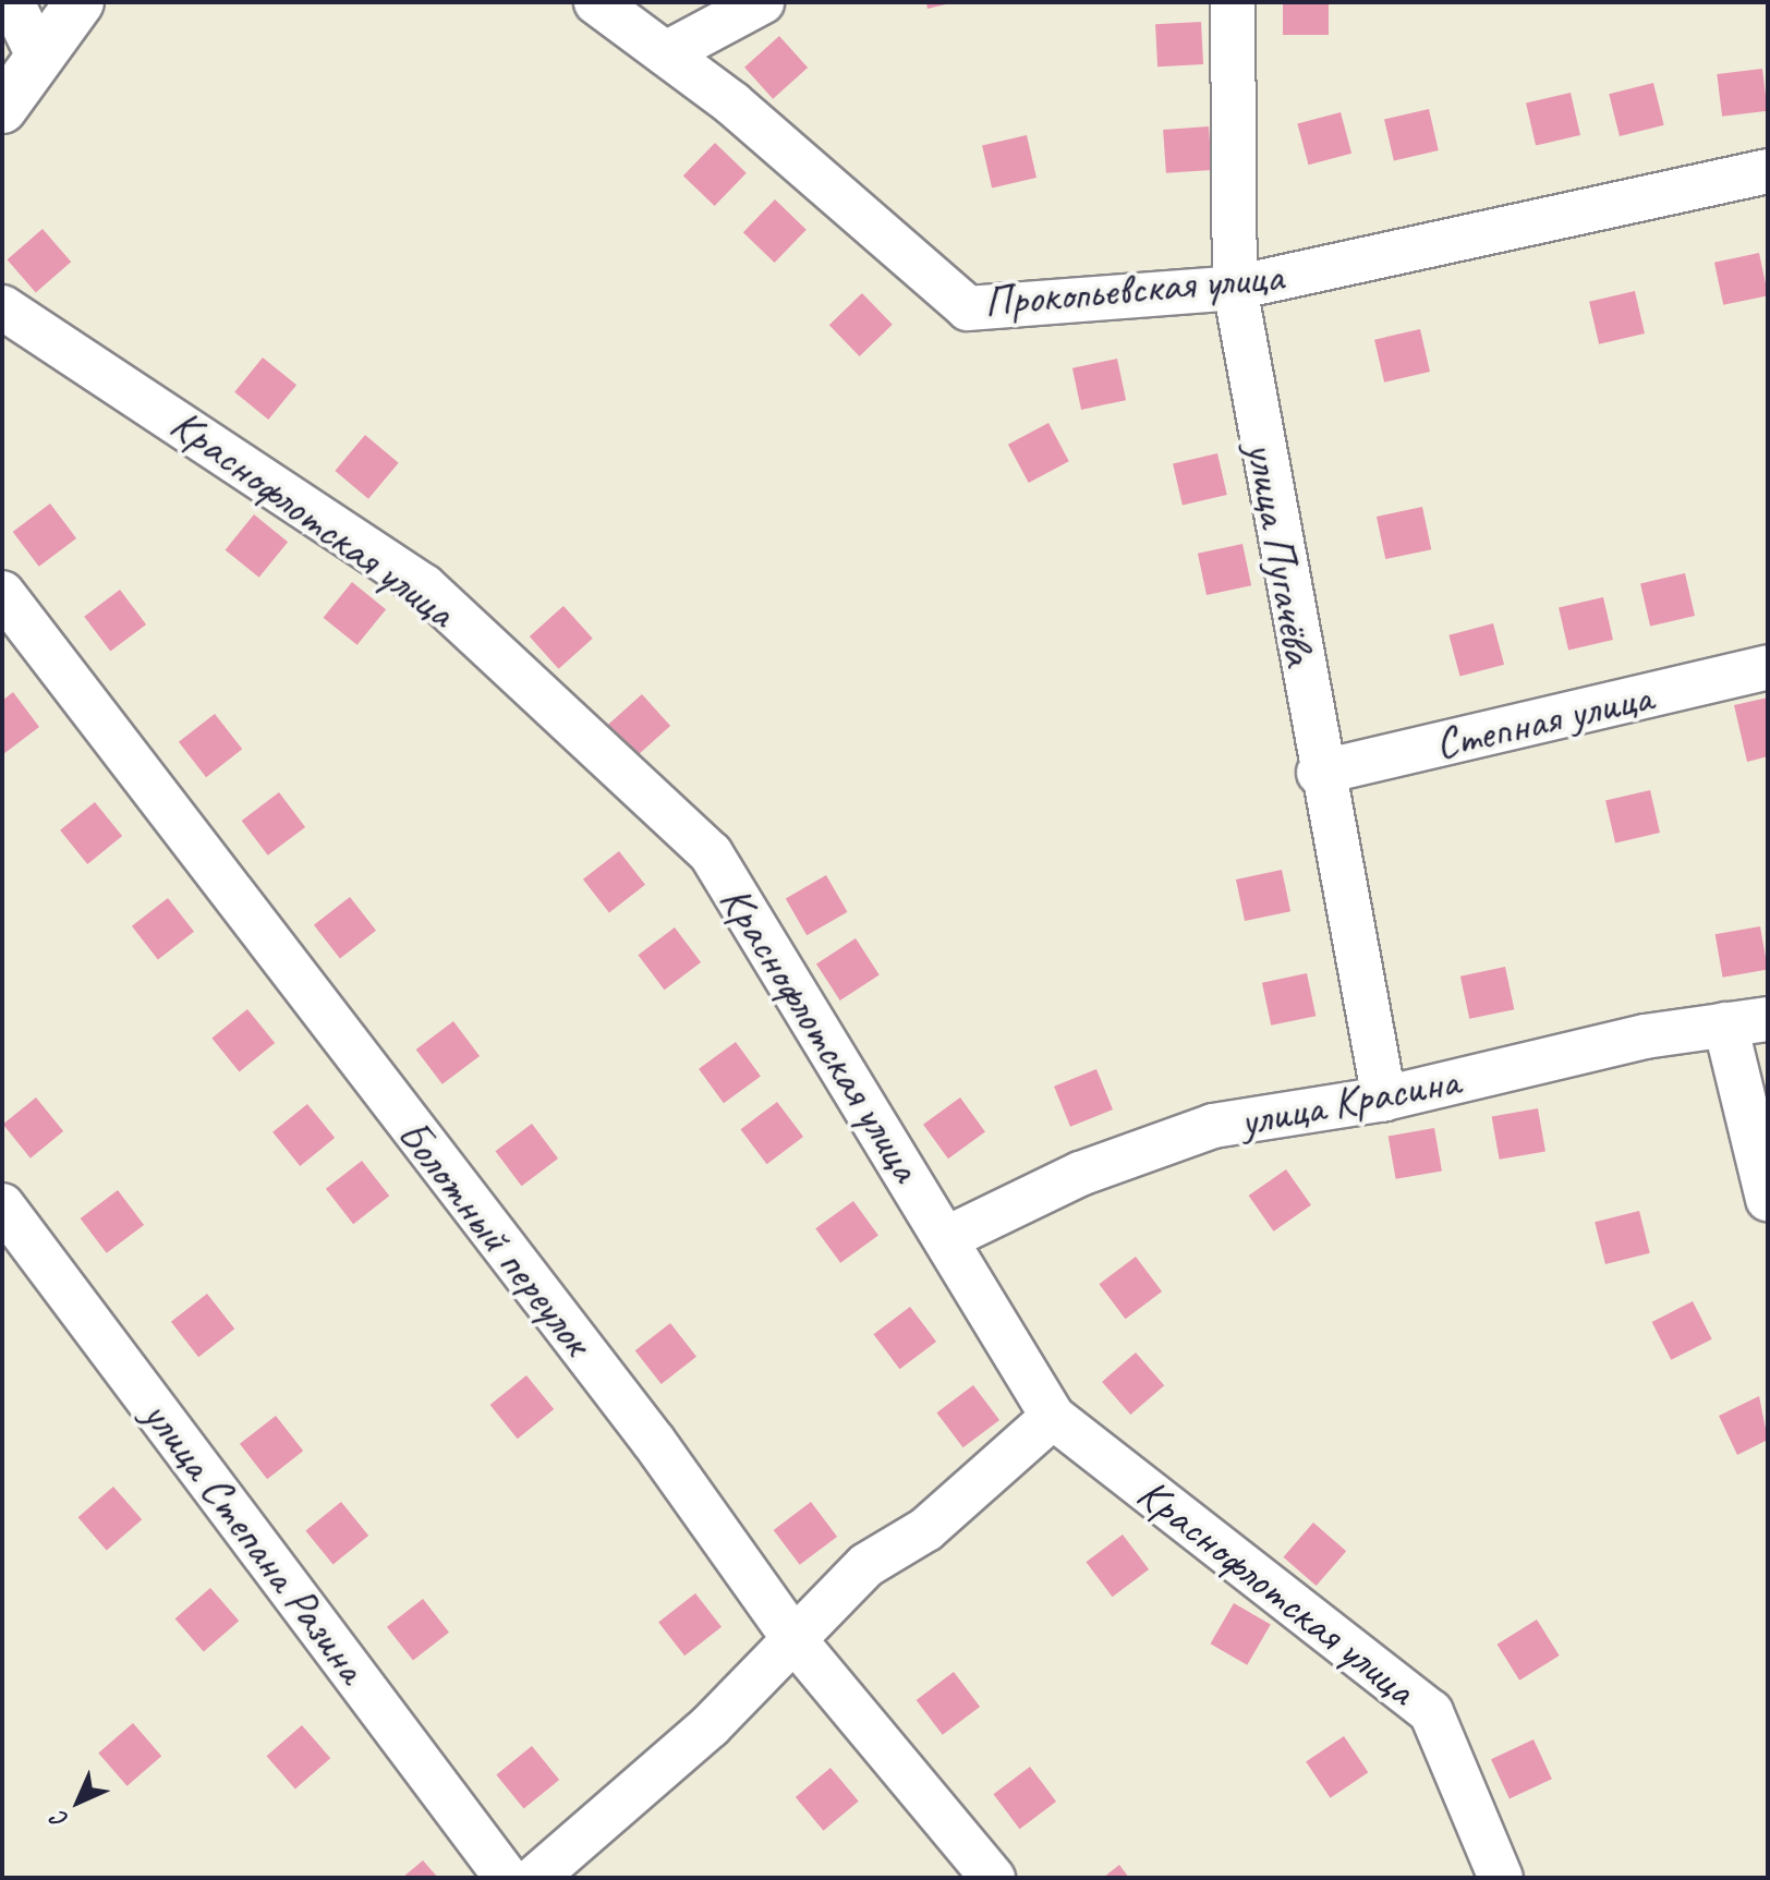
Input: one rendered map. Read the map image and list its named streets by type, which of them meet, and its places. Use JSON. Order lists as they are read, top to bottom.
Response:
{
  "streets": {
    "street": [
      "Прокопьевская улица",
      "Краснофлотская улица",
      "улица Пугачёва",
      "Степная улица",
      "улица Красина",
      "Болотный переулок",
      "улица Степана Разина"
    ]
  },
  "crossings": [
    ["Прокопьевская улица", "улица Пугачёва"],
    ["Краснофлотская улица", "улица Красина"],
    ["улица Пугачёва", "Степная улица"],
    ["улица Пугачёва", "улица Красина"]
  ],
  "north": "bottom left"
}
